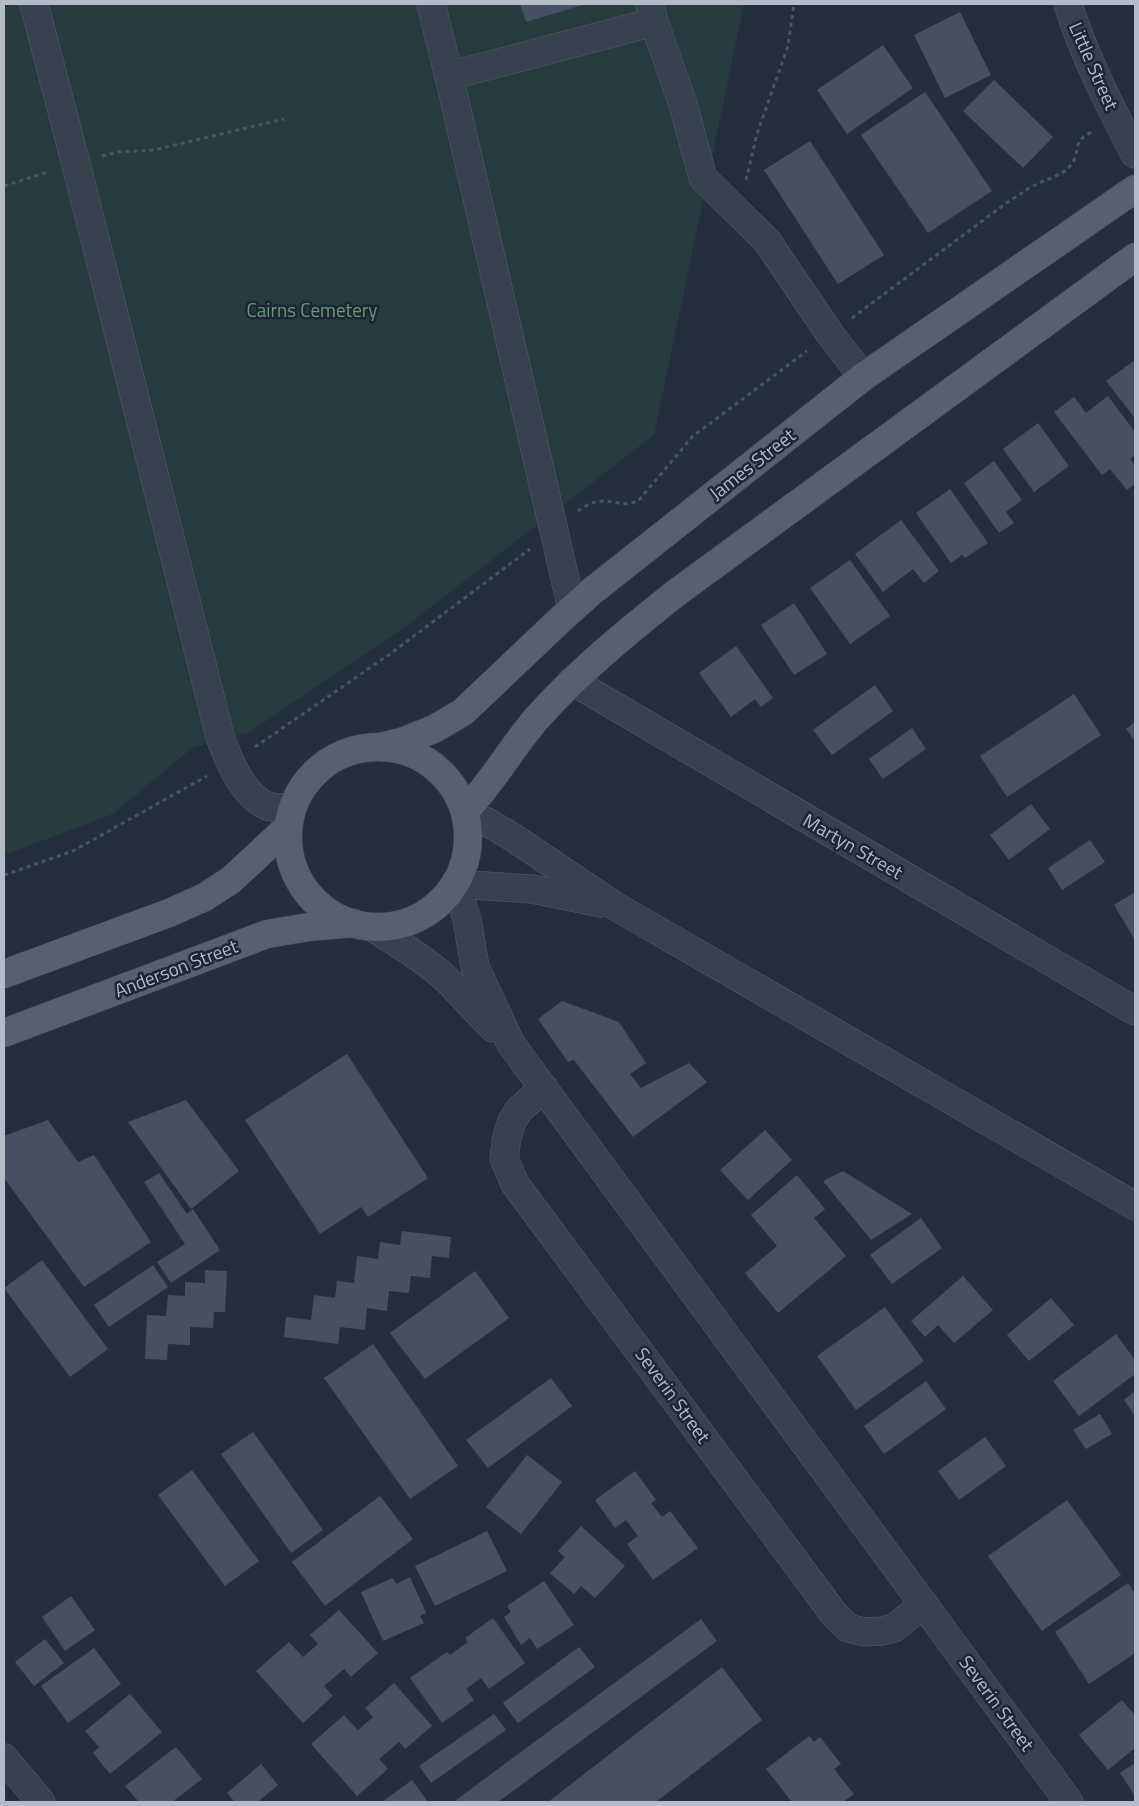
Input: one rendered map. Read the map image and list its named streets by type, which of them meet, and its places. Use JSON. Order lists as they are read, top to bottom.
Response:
{
  "streets": {
    "main road": ["James Street", "Anderson Street"],
    "street": ["Little Street", "Martyn Street", "Severin Street"]
  },
  "crossings": [
    ["James Street", "Anderson Street"],
    ["Anderson Street", "Severin Street"]
  ],
  "parks": ["Cairns Cemetery"]
}
